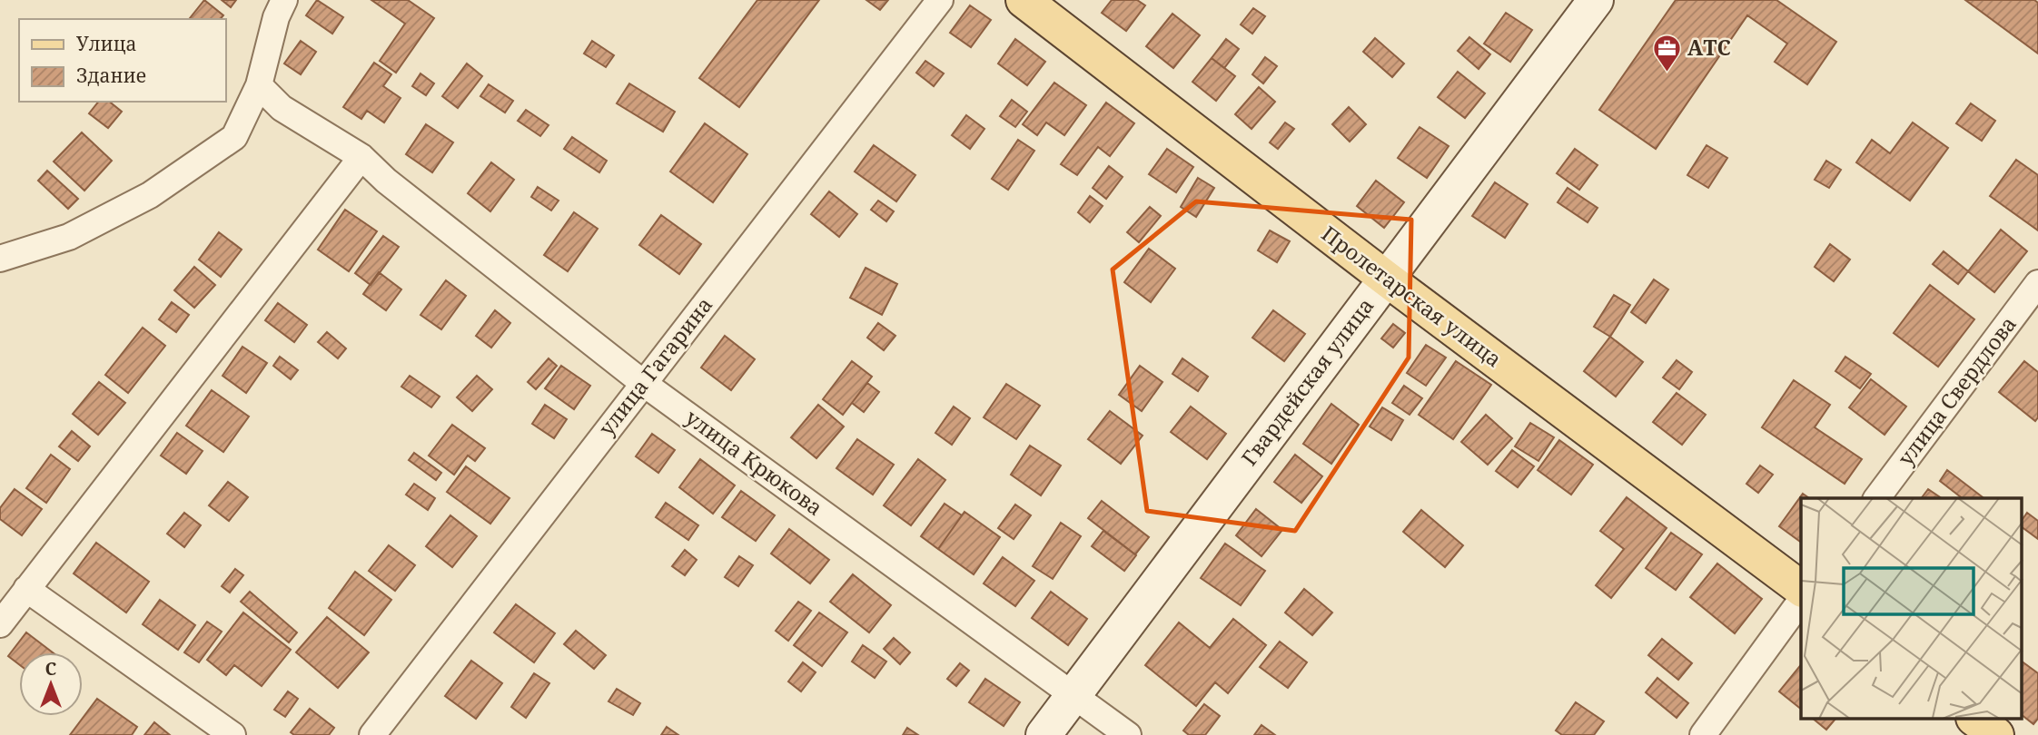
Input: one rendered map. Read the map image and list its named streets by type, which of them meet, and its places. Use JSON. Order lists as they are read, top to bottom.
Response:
{
  "streets": {
    "main road": ["Пролетарская улица"],
    "street": [
      "улица Гагарина",
      "Гвардейская улица",
      "улица Свердлова",
      "улица Крюкова"
    ]
  },
  "crossings": [
    ["Пролетарская улица", "Гвардейская улица"],
    ["улица Гагарина", "улица Крюкова"],
    ["Гвардейская улица", "улица Крюкова"]
  ],
  "places": {
    "office": ["АТС"]
  },
  "legend": ["Улица", "Здание"],
  "north": "top"
}
